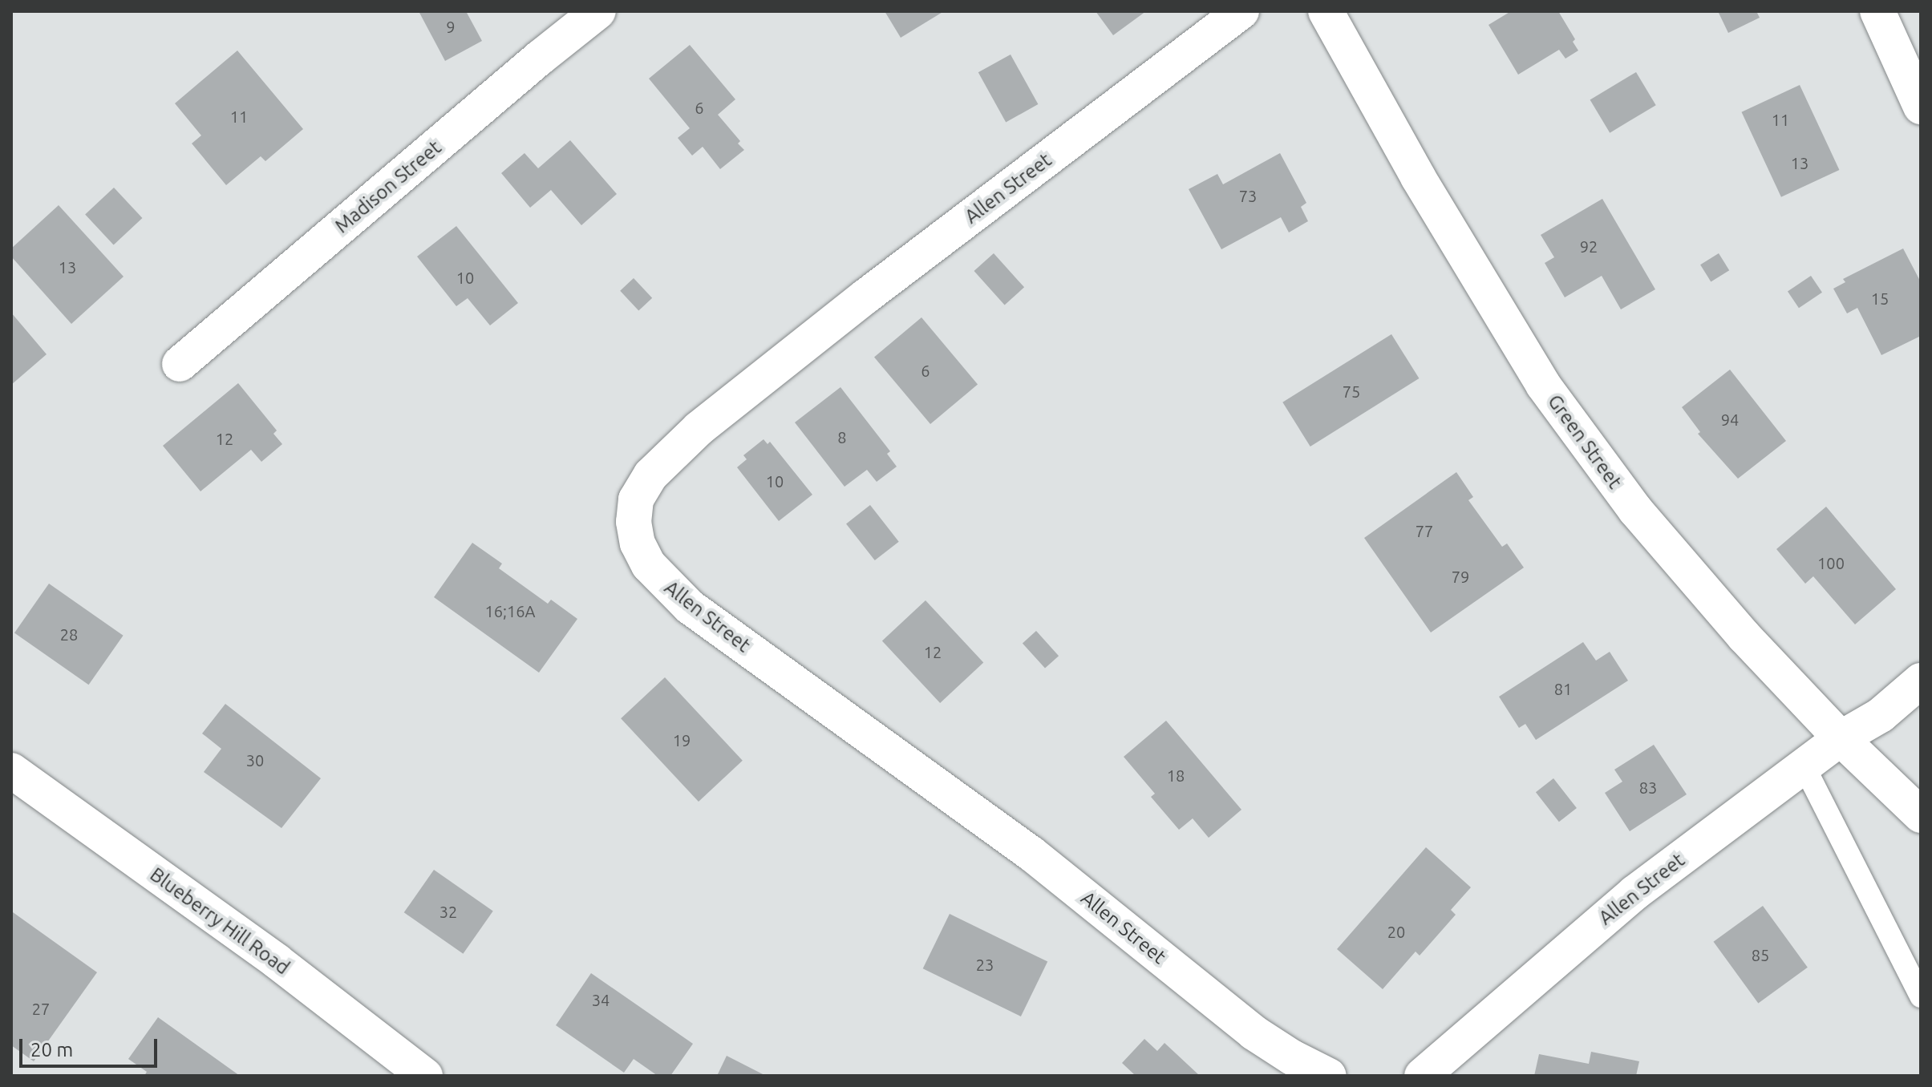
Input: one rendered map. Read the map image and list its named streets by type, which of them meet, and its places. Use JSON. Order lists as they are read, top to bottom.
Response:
{
  "streets": {
    "street": [
      "Madison Street",
      "Allen Street",
      "Green Street",
      "Blueberry Hill Road"
    ]
  },
  "crossings": [
    ["Allen Street", "Green Street"]
  ],
  "house_numbers": [
    "9",
    "6",
    "11",
    "11",
    "13",
    "73",
    "92",
    "13",
    "10",
    "15",
    "6",
    "75",
    "94",
    "8",
    "12",
    "10",
    "77",
    "100",
    "79",
    "16;16A",
    "28",
    "12",
    "81",
    "19",
    "30",
    "18",
    "83",
    "32",
    "20",
    "85",
    "23",
    "34",
    "27"
  ],
  "scale_bar": "20 m"
}
